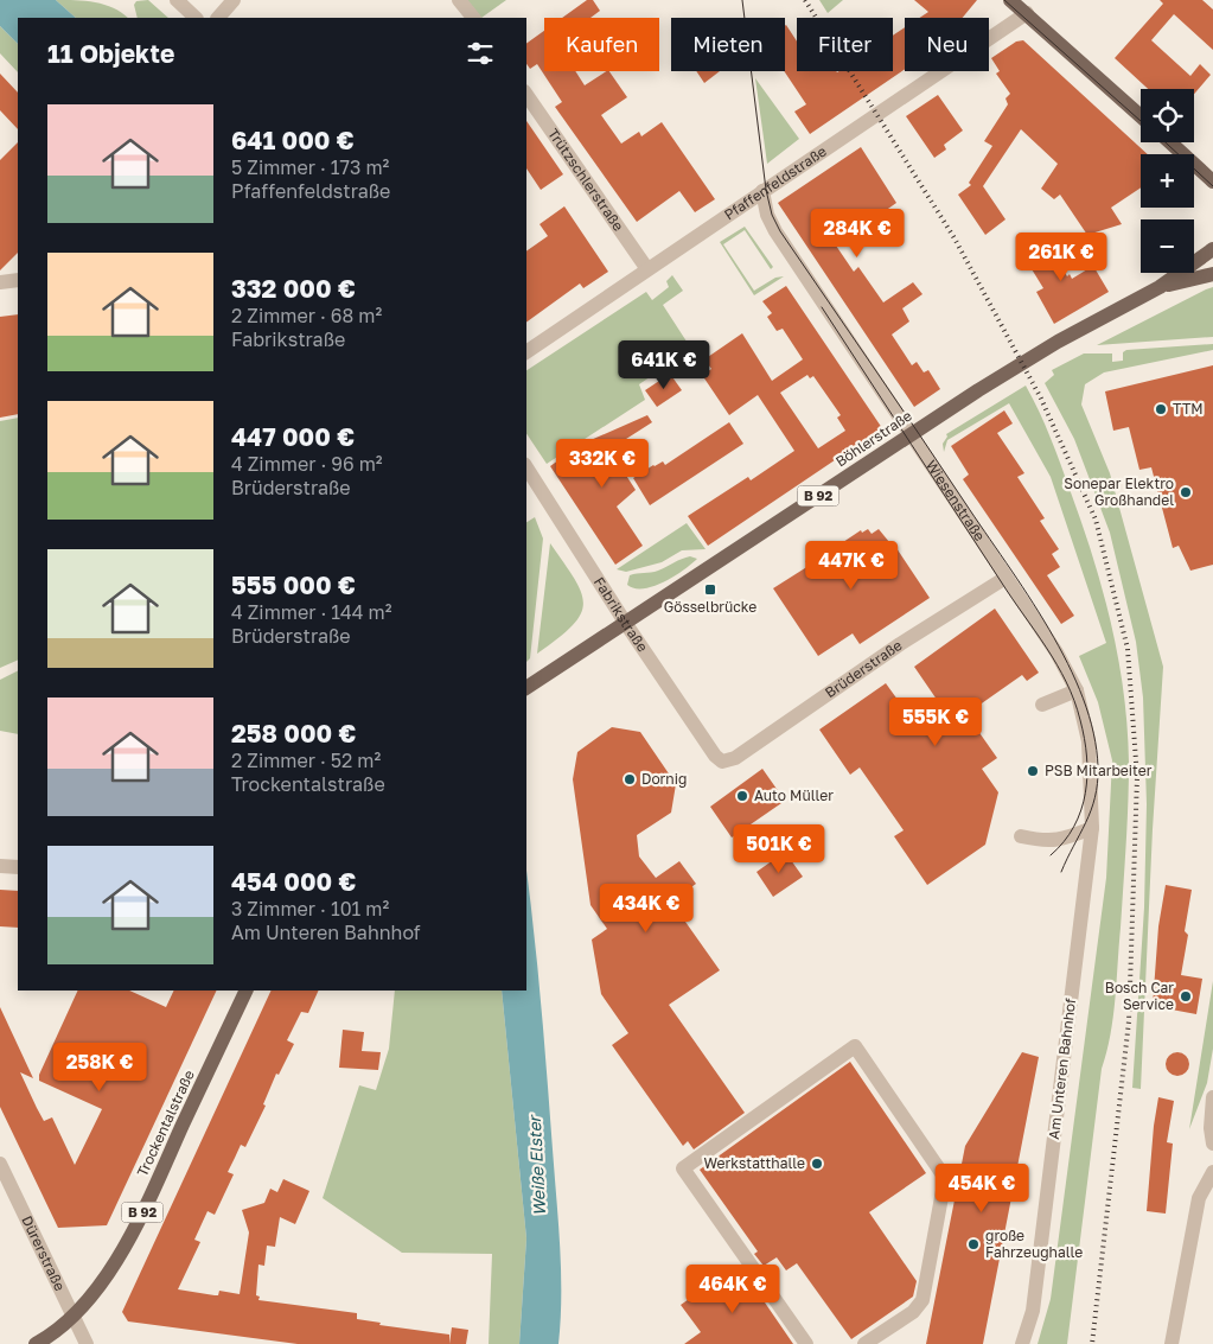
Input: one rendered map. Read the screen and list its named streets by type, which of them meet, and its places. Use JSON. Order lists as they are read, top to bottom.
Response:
{
  "streets": {
    "main road": ["Böhlerstraße", "B 92", "Trockentalstraße"],
    "street": [
      "Trützschlerstraße",
      "Pfaffenfeldstraße",
      "Wiesenstraße",
      "Fabrikstraße",
      "Brüderstraße",
      "Am Unteren Bahnhof",
      "Dürerstraße"
    ]
  },
  "crossings": [
    ["Trützschlerstraße", "Pfaffenfeldstraße"],
    ["Pfaffenfeldstraße", "Wiesenstraße"],
    ["Böhlerstraße", "Wiesenstraße"],
    ["Böhlerstraße", "Fabrikstraße"],
    ["Wiesenstraße", "Brüderstraße"],
    ["Wiesenstraße", "Am Unteren Bahnhof"],
    ["Fabrikstraße", "Brüderstraße"],
    ["Trockentalstraße", "Dürerstraße"]
  ],
  "water": ["Weiße Elster"],
  "places": {
    "other": [
      "TTM",
      "Sonepar Elektro Großhandel",
      "PSB Mitarbeiter",
      "Dornig",
      "Auto Müller",
      "Bosch Car Service",
      "Werkstatthalle",
      "große Fahrzeughalle"
    ],
    "transit": ["Gösselbrücke"]
  },
  "page": {
    "chip": [
      "Kaufen",
      "Mieten",
      "Filter",
      "Neu"
    ],
    "heading": "11 Objekte",
    "map_buttons": ["+", "−"],
    "list": [
      {
        "name": "641 000 €",
        "note": "5 Zimmer · 173 m² · Pfaffenfeldstraße"
      },
      {
        "name": "332 000 €",
        "note": "2 Zimmer · 68 m² · Fabrikstraße"
      },
      {
        "name": "447 000 €",
        "note": "4 Zimmer · 96 m² · Brüderstraße"
      },
      {
        "name": "555 000 €",
        "note": "4 Zimmer · 144 m² · Brüderstraße"
      },
      {
        "name": "258 000 €",
        "note": "2 Zimmer · 52 m² · Trockentalstraße"
      },
      {
        "name": "454 000 €",
        "note": "3 Zimmer · 101 m² · Am Unteren Bahnhof"
      }
    ],
    "price": [
      "284K €",
      "261K €",
      "641K €",
      "332K €",
      "447K €",
      "555K €",
      "501K €",
      "434K €",
      "258K €",
      "454K €",
      "464K €"
    ]
  }
}
